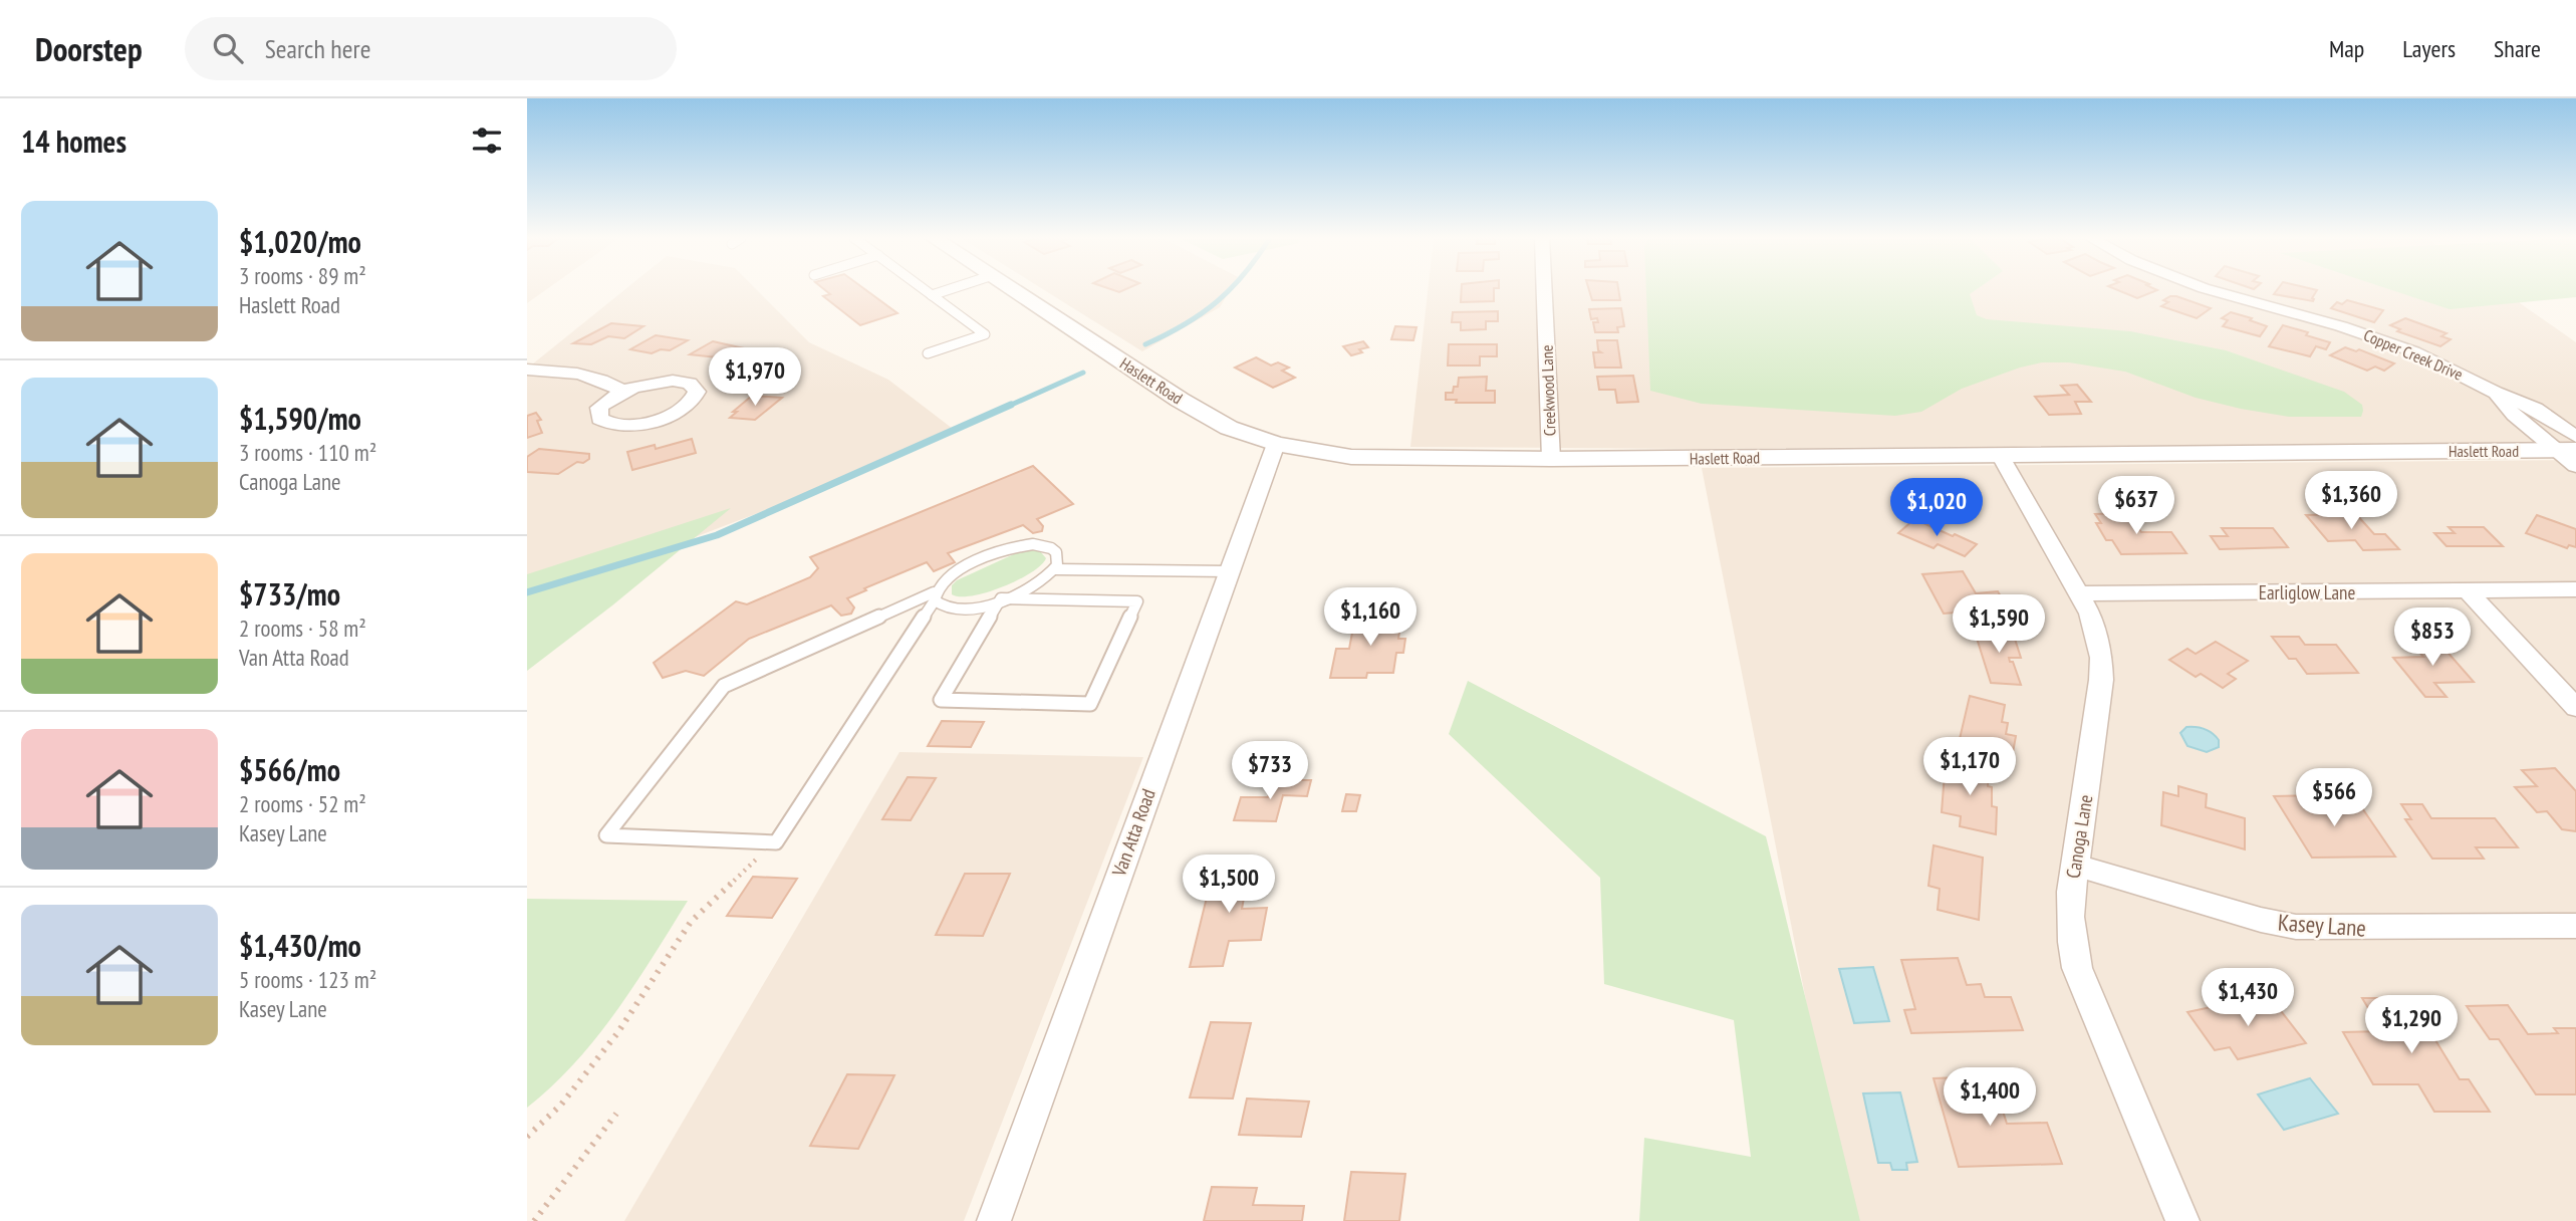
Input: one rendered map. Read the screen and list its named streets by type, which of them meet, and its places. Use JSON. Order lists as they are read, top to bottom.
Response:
{
  "streets": {
    "street": [
      "Copper Creek Drive",
      "Haslett Road",
      "Creekwood Lane",
      "Earliglow Lane",
      "Van Atta Road",
      "Canoga Lane",
      "Kasey Lane"
    ]
  },
  "crossings": [
    ["Copper Creek Drive", "Haslett Road"],
    ["Haslett Road", "Creekwood Lane"],
    ["Haslett Road", "Van Atta Road"],
    ["Haslett Road", "Canoga Lane"],
    ["Earliglow Lane", "Canoga Lane"],
    ["Canoga Lane", "Kasey Lane"]
  ],
  "page": {
    "header": "Doorstep",
    "search": "Search here",
    "nav": ["Map", "Layers", "Share"],
    "heading": "14 homes",
    "list": [
      {
        "name": "$1,020/mo",
        "note": "3 rooms · 89 m² · Haslett Road"
      },
      {
        "name": "$1,590/mo",
        "note": "3 rooms · 110 m² · Canoga Lane"
      },
      {
        "name": "$733/mo",
        "note": "2 rooms · 58 m² · Van Atta Road"
      },
      {
        "name": "$566/mo",
        "note": "2 rooms · 52 m² · Kasey Lane"
      },
      {
        "name": "$1,430/mo",
        "note": "5 rooms · 123 m² · Kasey Lane"
      }
    ],
    "price": [
      "$1,970",
      "$1,360",
      "$637",
      "$1,020",
      "$1,160",
      "$1,590",
      "$853",
      "$1,170",
      "$733",
      "$566",
      "$1,500",
      "$1,430",
      "$1,290",
      "$1,400"
    ]
  }
}
